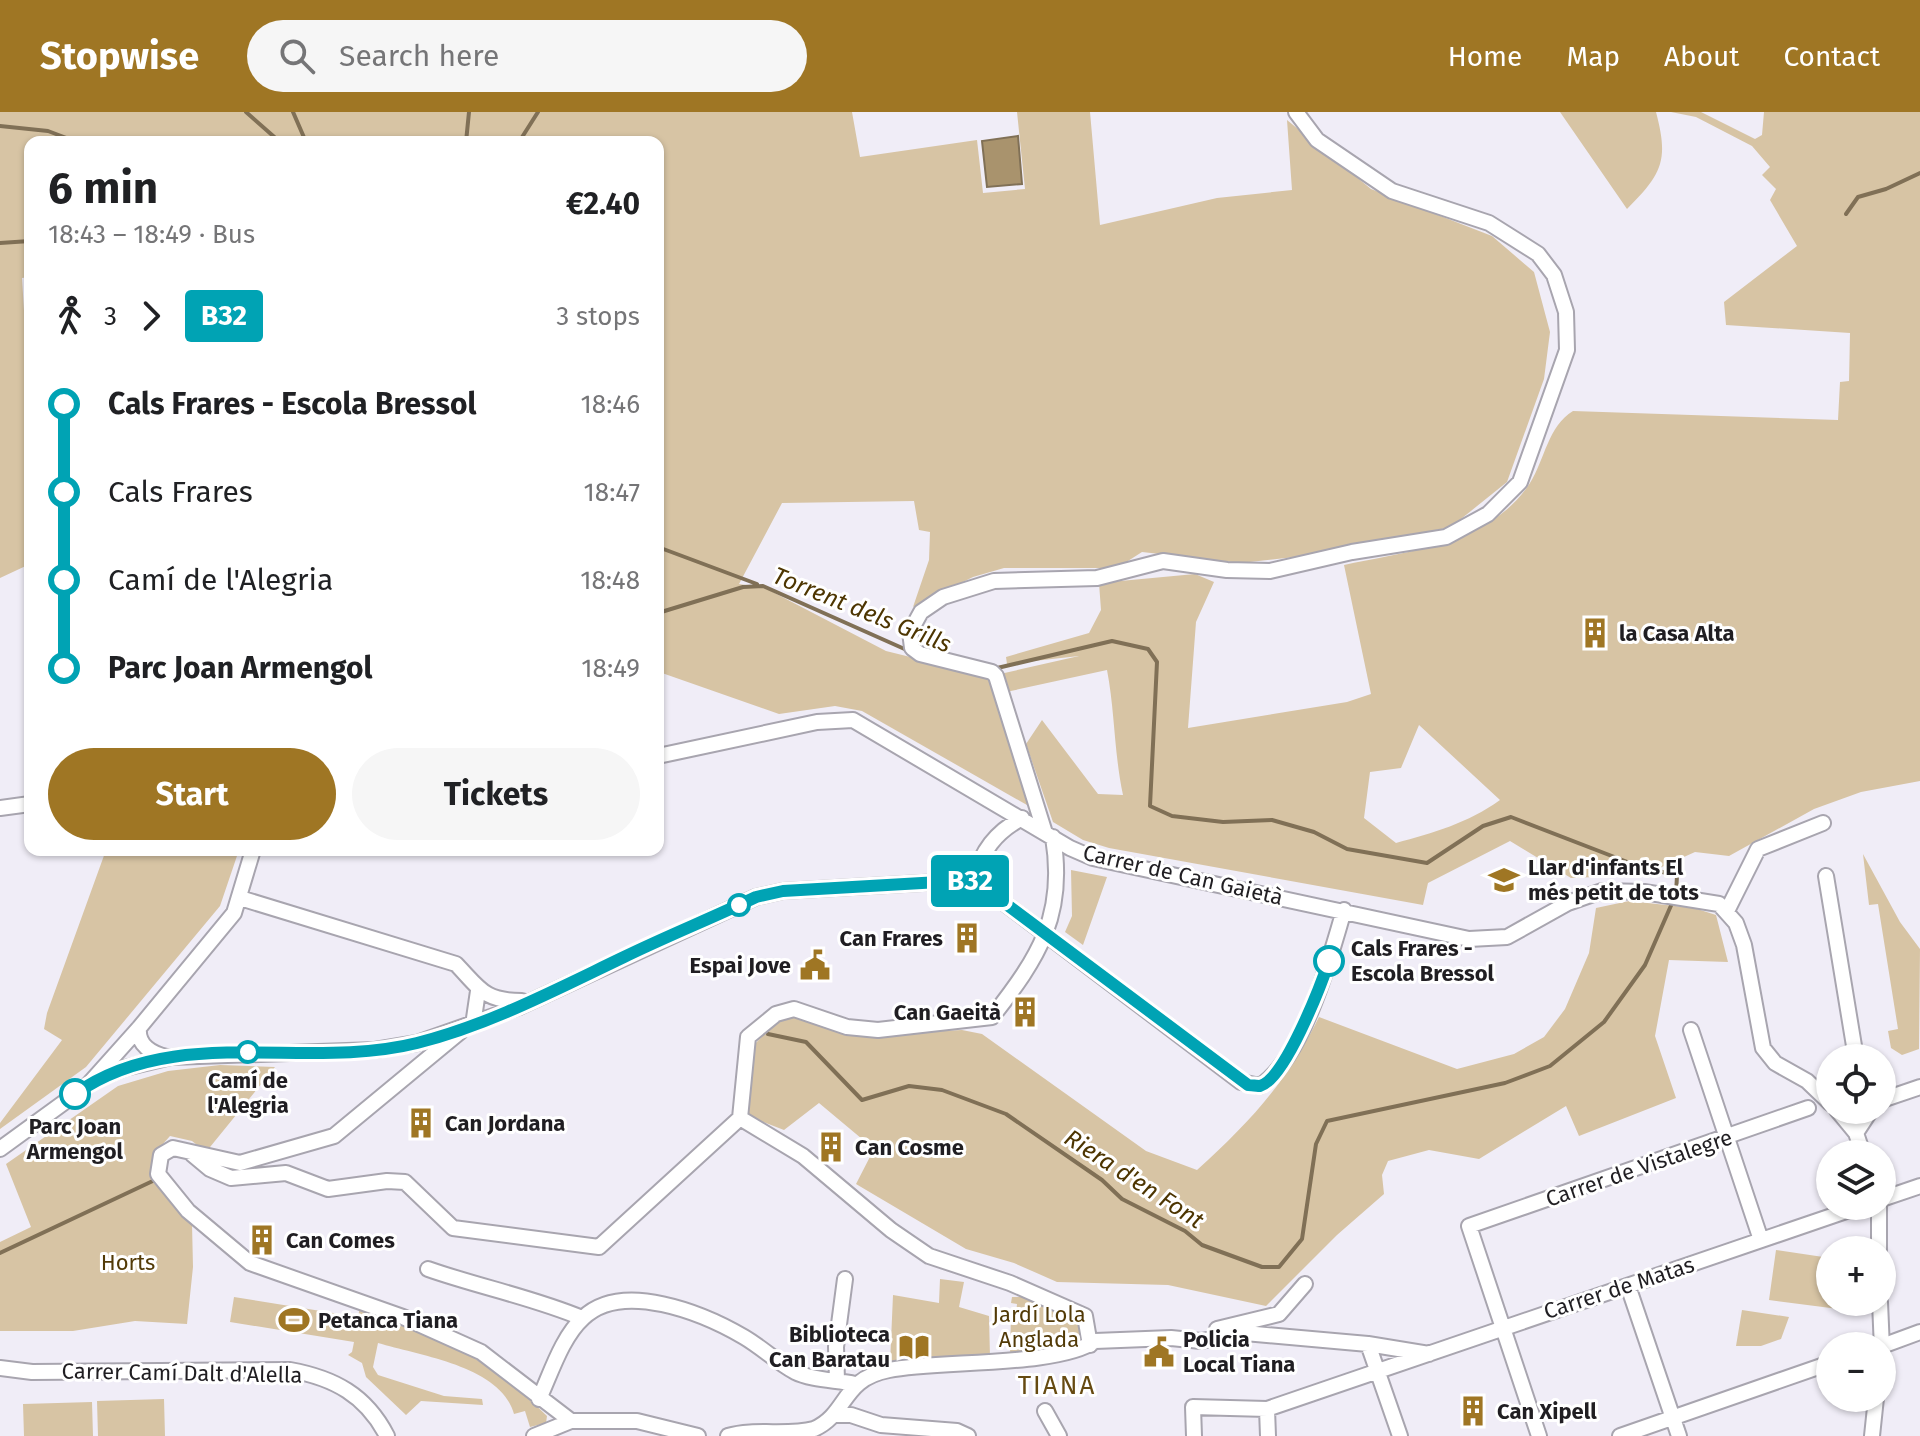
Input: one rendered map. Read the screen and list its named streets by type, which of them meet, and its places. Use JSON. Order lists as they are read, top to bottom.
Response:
{
  "streets": {
    "street": [
      "Carrer de Can Gaietà",
      "Carrer de Vistalegre",
      "Carrer de Matas",
      "Carrer Camí Dalt d'Alella"
    ]
  },
  "crossings": [
    ["Carrer de Vistalegre", "Carrer de Matas"]
  ],
  "districts": ["TIANA"],
  "water": ["Torrent dels Grills", "Riera d'en Font"],
  "parks": ["Horts", "Jardí Lola Anglada"],
  "places": {
    "building": [
      "la Casa Alta",
      "Can Frares",
      "Can Gaeità",
      "Can Jordana",
      "Can Cosme",
      "Can Comes",
      "Can Xipell"
    ],
    "school or university": ["Llar d'infants El més petit de tots"],
    "other": ["Cals Frares - Escola Bressol", "Camí de l'Alegria", "Parc Joan Armengol"],
    "public building": ["Espai Jove", "Policia Local Tiana"],
    "sports": ["Petanca Tiana"],
    "library": ["Biblioteca Can Baratau"]
  },
  "lines": ["bus line B32"],
  "page": {
    "header": "Stopwise",
    "search": "Search here",
    "nav": [
      "Home",
      "Map",
      "About",
      "Contact"
    ],
    "on_map": "B32",
    "heading": ["6 min", "18:43 – 18:49 · Bus", "€2.40"],
    "legs": ["3", "B32", "3 stops"],
    "list": [
      {
        "name": "Cals Frares - Escola Bressol",
        "value": "18:46"
      },
      {
        "name": "Cals Frares",
        "value": "18:47"
      },
      {
        "name": "Camí de l'Alegria",
        "value": "18:48"
      },
      {
        "name": "Parc Joan Armengol",
        "value": "18:49"
      }
    ],
    "buttons": ["Start", "Tickets"],
    "map_buttons": ["+", "−"]
  }
}
